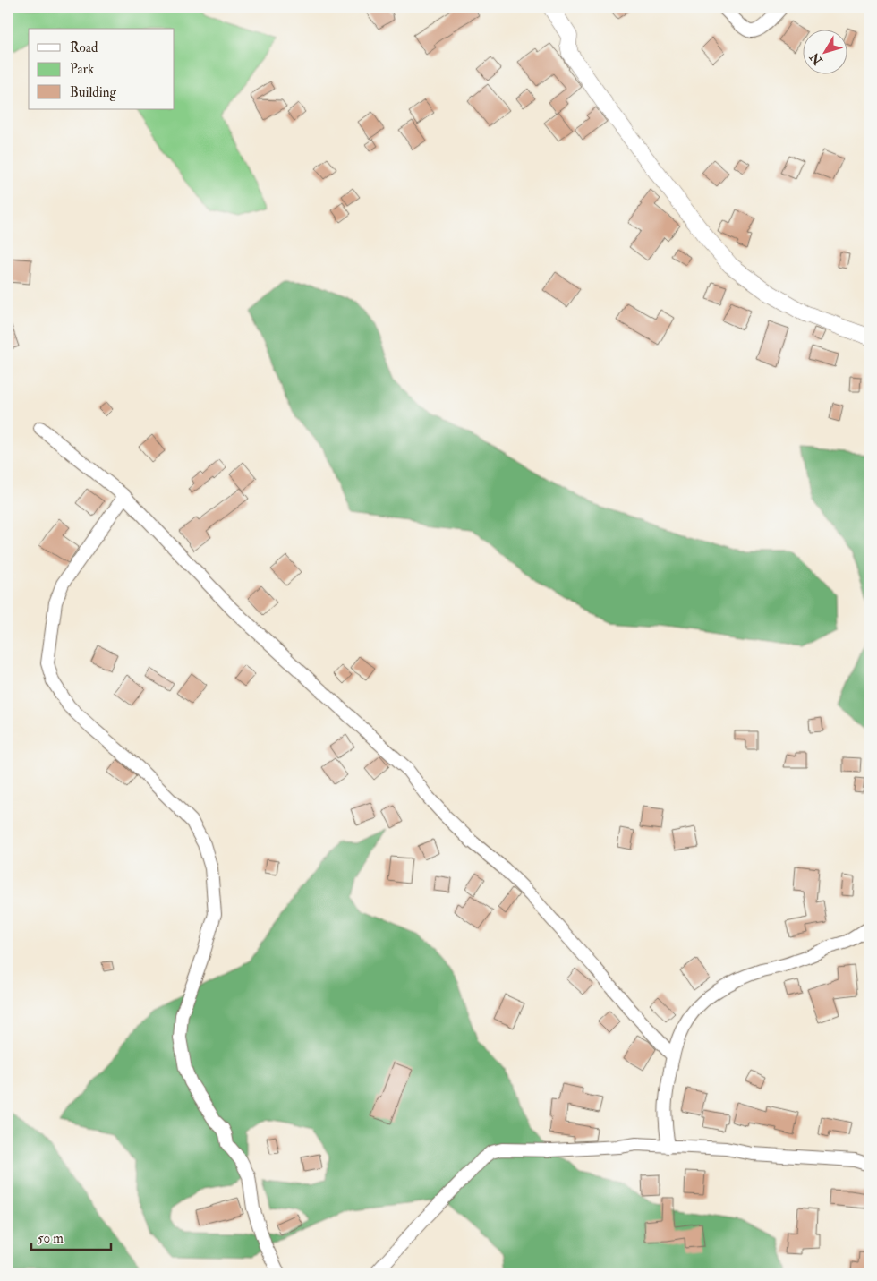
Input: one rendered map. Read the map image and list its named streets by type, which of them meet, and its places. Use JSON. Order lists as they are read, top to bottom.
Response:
{
  "legend": ["Road", "Park", "Building"],
  "scale_bar": "50 m",
  "north": "bottom left"
}
